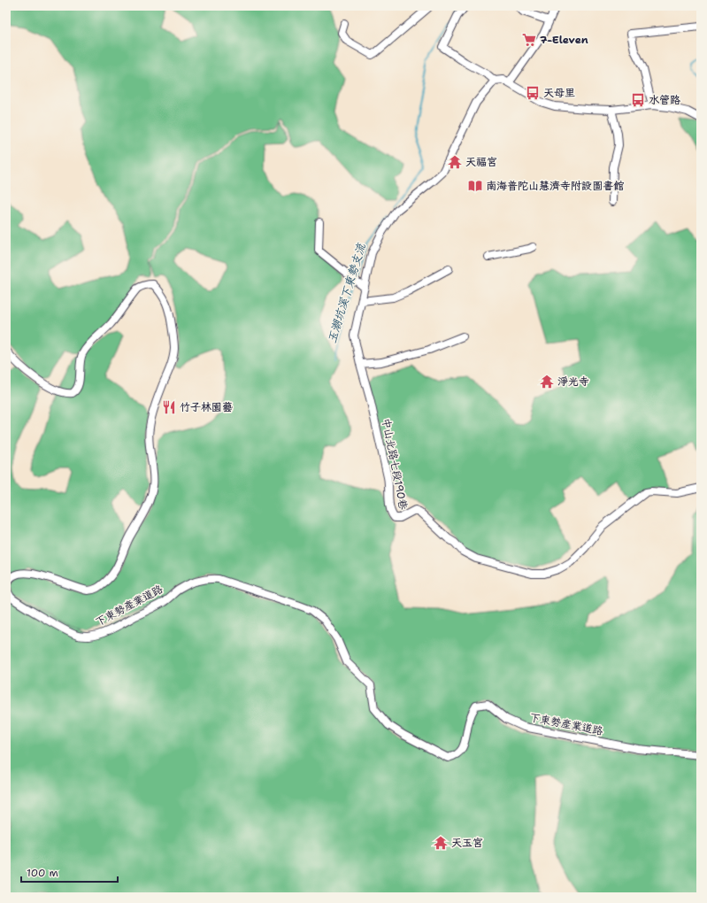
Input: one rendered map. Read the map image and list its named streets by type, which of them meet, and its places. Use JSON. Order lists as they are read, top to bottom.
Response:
{
  "streets": {
    "street": ["中山北路七段190巷", "下東勢產業道路"]
  },
  "water": ["玉潮坑溪下東勢支流"],
  "places": {
    "supermarket": ["7-Eleven"],
    "bus stop": ["天母里", "水管路"],
    "temple": ["天福宮", "淨光寺", "天玉宮"],
    "library": ["南海普陀山慧濟寺附設圖書館"],
    "restaurant": ["竹子林園藝"]
  },
  "scale_bar": "100 m"
}
